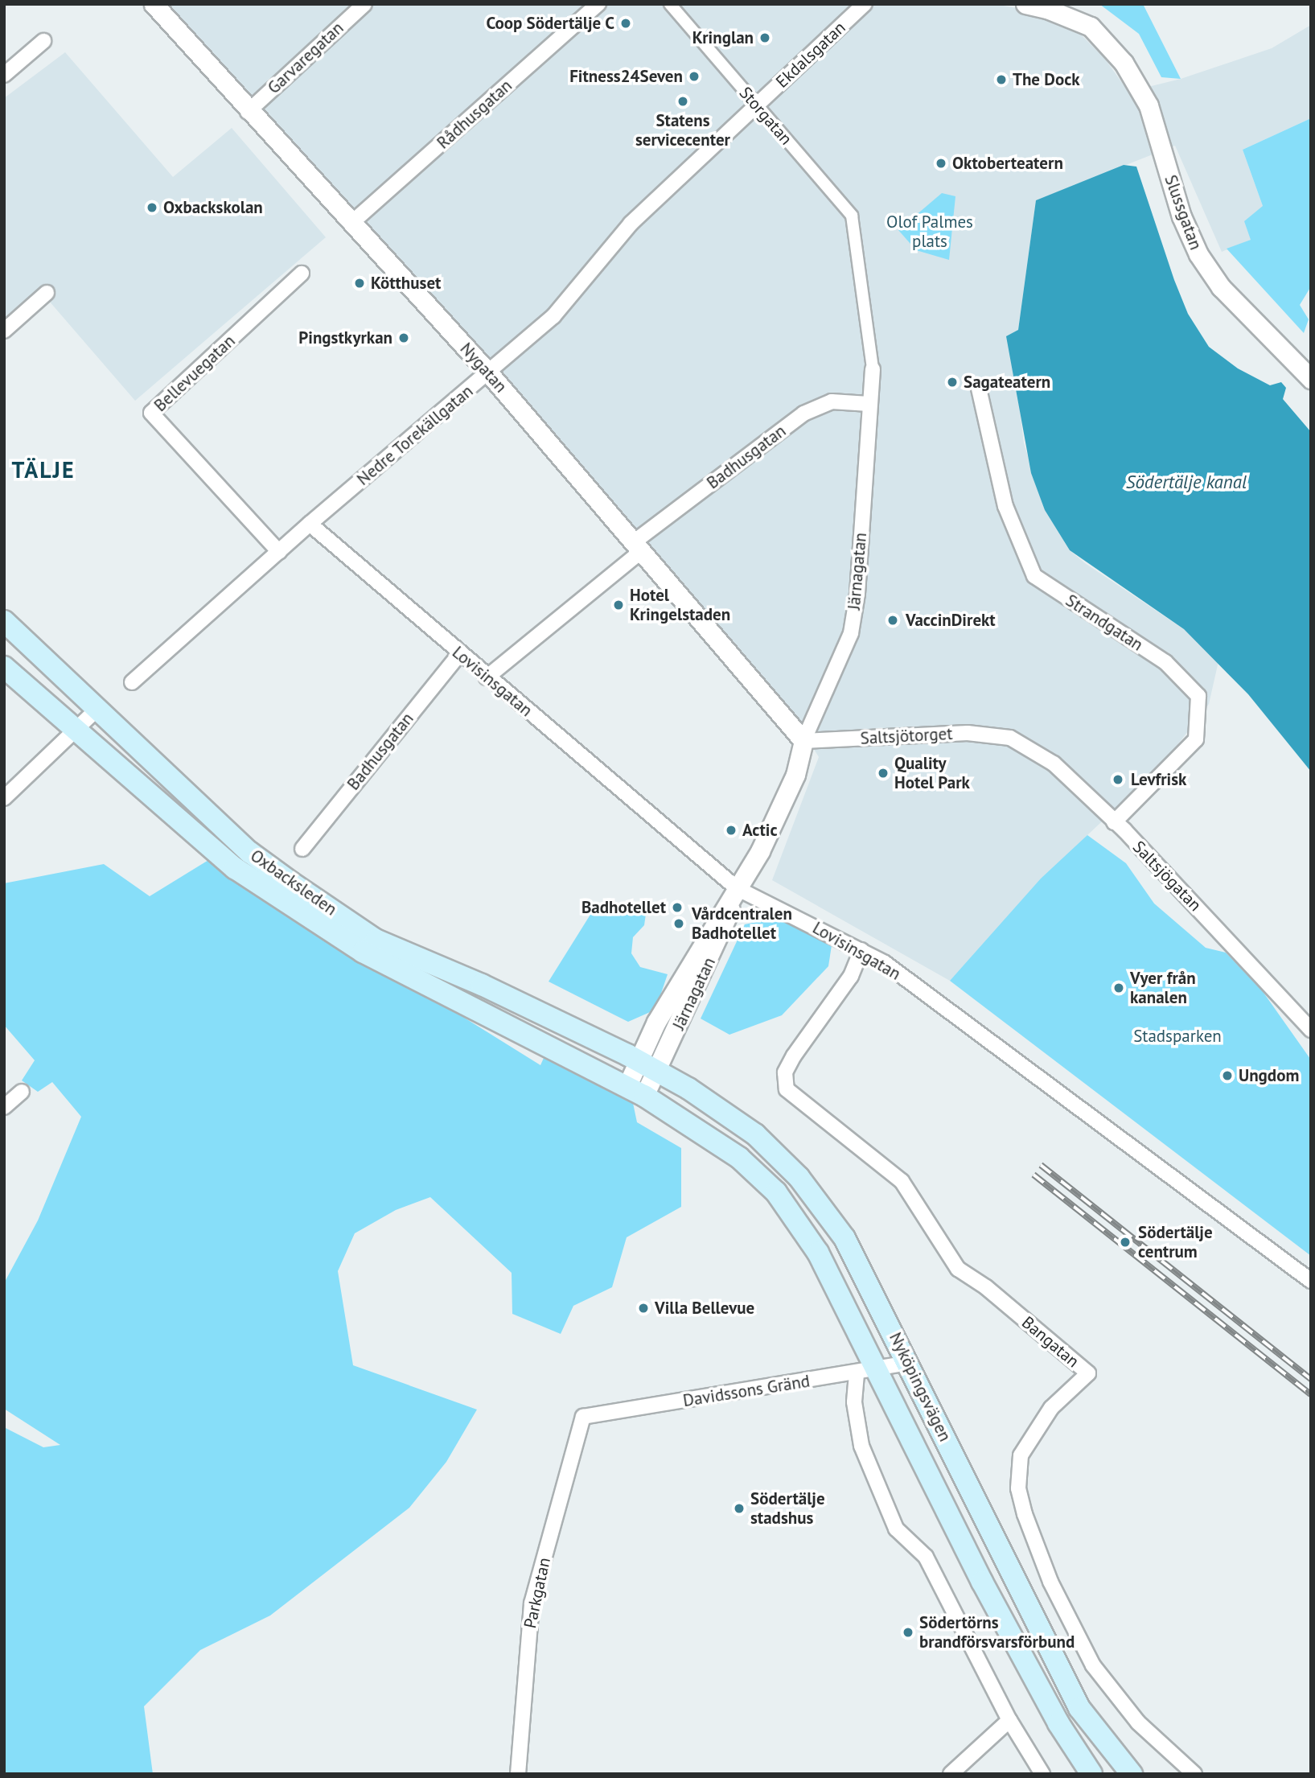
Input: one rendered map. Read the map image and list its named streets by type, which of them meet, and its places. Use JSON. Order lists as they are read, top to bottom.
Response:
{
  "streets": {
    "main road": ["Oxbacksleden", "Nyköpingsvägen"],
    "street": [
      "Ekdalsgatan",
      "Garvaregatan",
      "Rådhusgatan",
      "Storgatan",
      "Slussgatan",
      "Nygatan",
      "Bellevuegatan",
      "Nedre Torekällgatan",
      "Badhusgatan",
      "Järnagatan",
      "Strandgatan",
      "Lovisinsgatan",
      "Saltsjötorget",
      "Saltsjögatan",
      "Bangatan",
      "Davidssons Gränd",
      "Parkgatan"
    ]
  },
  "crossings": [
    ["Ekdalsgatan", "Storgatan"],
    ["Ekdalsgatan", "Nedre Torekällgatan"],
    ["Garvaregatan", "Nygatan"],
    ["Rådhusgatan", "Nygatan"],
    ["Storgatan", "Nedre Torekällgatan"],
    ["Storgatan", "Järnagatan"],
    ["Nygatan", "Nedre Torekällgatan"],
    ["Nygatan", "Badhusgatan"],
    ["Nygatan", "Järnagatan"],
    ["Nygatan", "Saltsjötorget"],
    ["Bellevuegatan", "Nedre Torekällgatan"],
    ["Nedre Torekällgatan", "Lovisinsgatan"],
    ["Badhusgatan", "Järnagatan"],
    ["Badhusgatan", "Lovisinsgatan"],
    ["Järnagatan", "Lovisinsgatan"],
    ["Järnagatan", "Saltsjötorget"],
    ["Järnagatan", "Oxbacksleden"],
    ["Järnagatan", "Nyköpingsvägen"],
    ["Strandgatan", "Saltsjögatan"],
    ["Lovisinsgatan", "Bangatan"],
    ["Saltsjötorget", "Saltsjögatan"],
    ["Oxbacksleden", "Nyköpingsvägen"],
    ["Nyköpingsvägen", "Davidssons Gränd"],
    ["Davidssons Gränd", "Parkgatan"]
  ],
  "districts": ["TÄLJE"],
  "water": ["Södertälje kanal"],
  "parks": ["Olof Palmes plats", "Stadsparken"],
  "places": [
    "Coop Södertälje C",
    "Kringlan",
    "Fitness24Seven",
    "The Dock",
    "Statens servicecenter",
    "Oktoberteatern",
    "Oxbackskolan",
    "Kötthuset",
    "Pingstkyrkan",
    "Sagateatern",
    "Hotel Kringelstaden",
    "VaccinDirekt",
    "Quality Hotel Park",
    "Levfrisk",
    "Actic",
    "Badhotellet",
    "Vårdcentralen Badhotellet",
    "Vyer från kanalen",
    "Ungdom",
    "Södertälje centrum",
    "Villa Bellevue",
    "Södertälje stadshus",
    "Södertörns brandförsvarsförbund"
  ]
}
